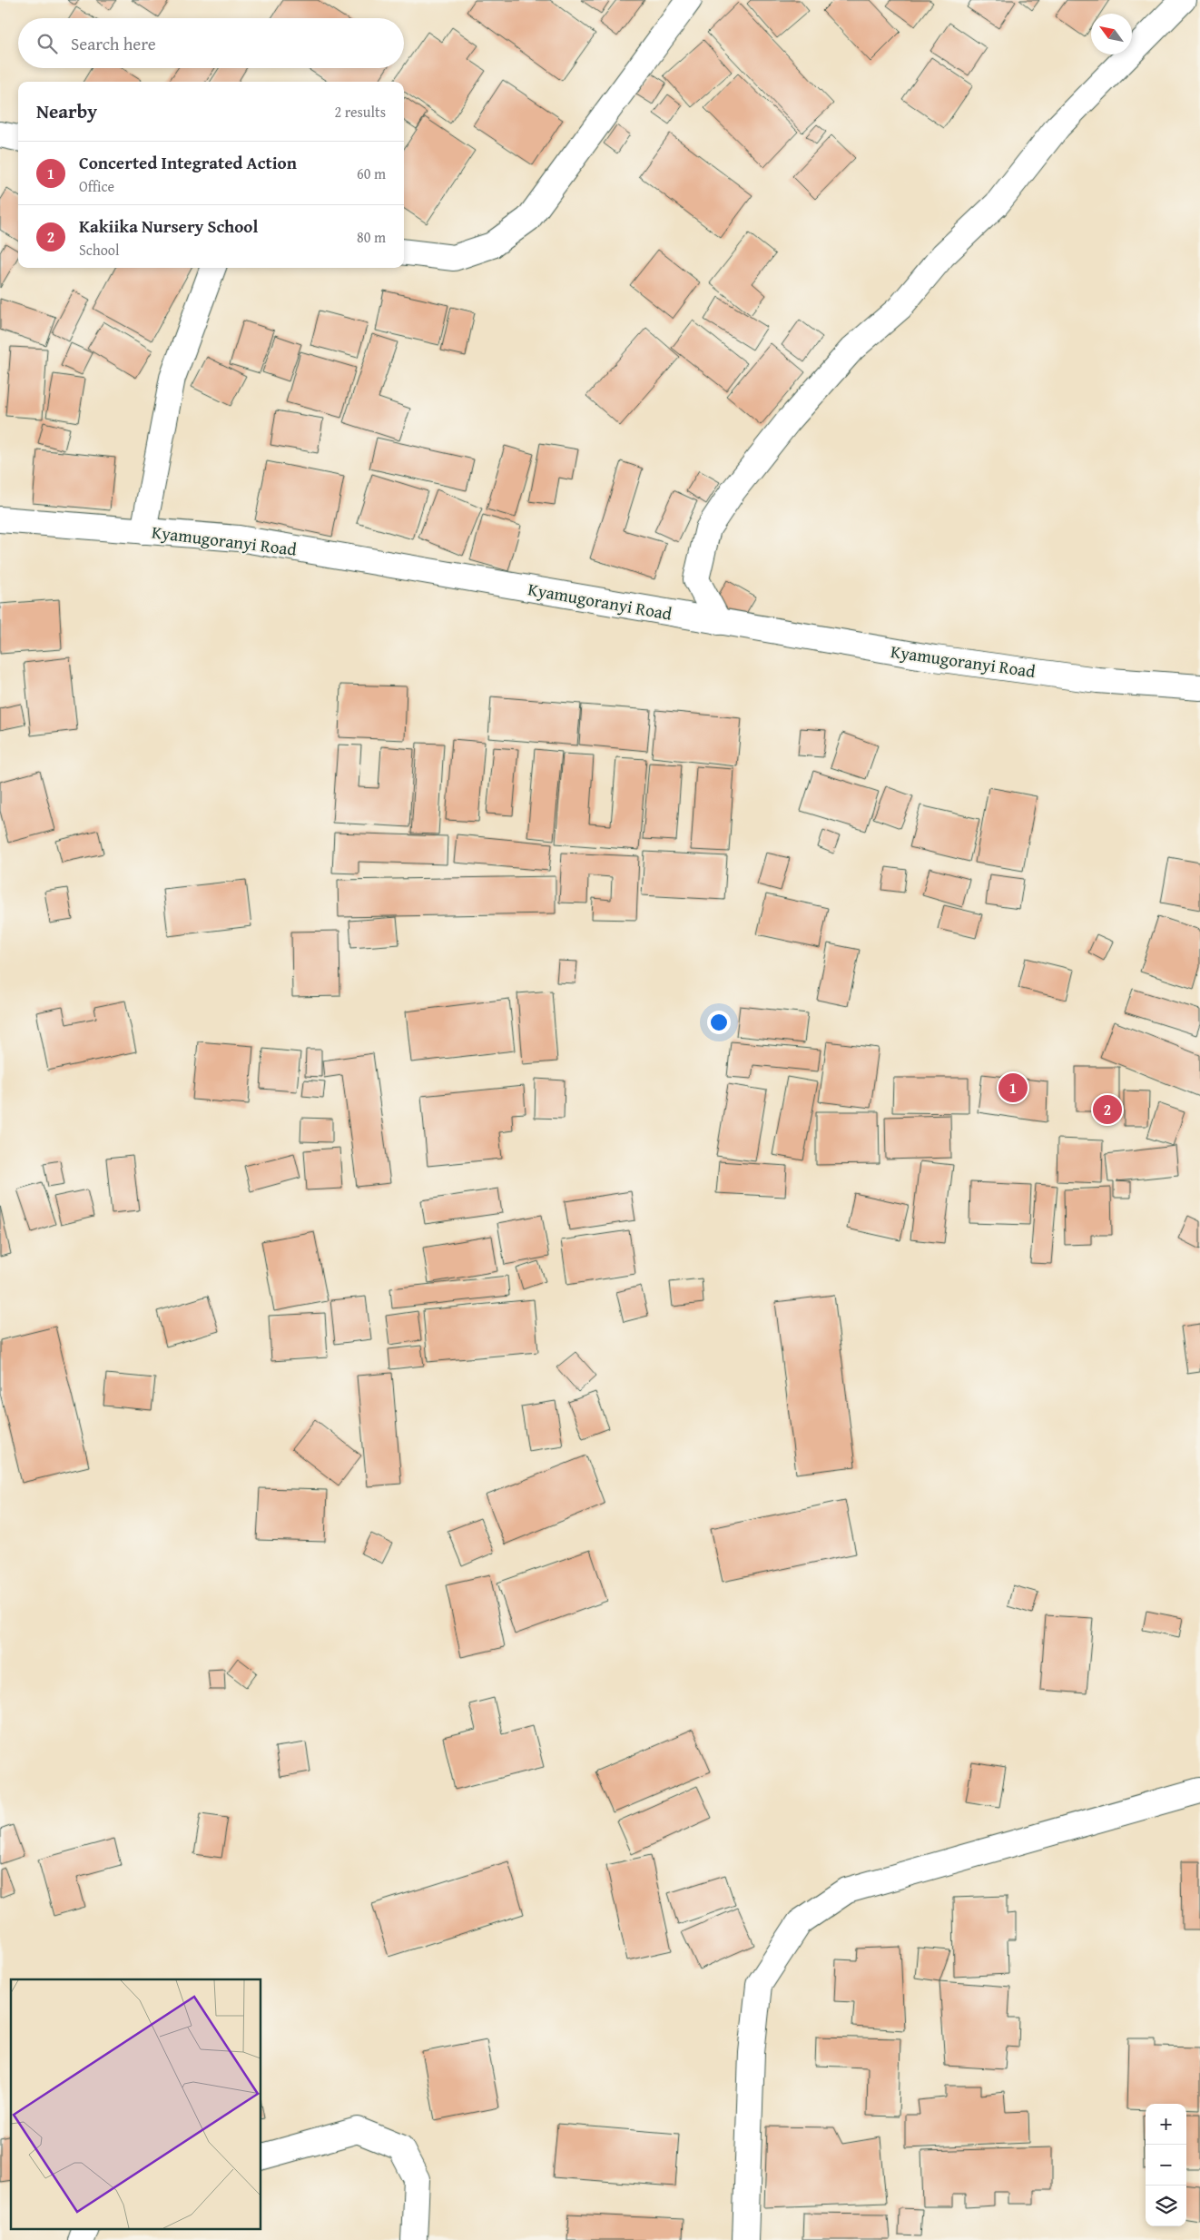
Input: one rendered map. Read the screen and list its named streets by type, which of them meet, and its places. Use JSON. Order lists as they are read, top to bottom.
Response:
{
  "streets": {
    "street": ["Kyamugoranyi Road"]
  },
  "north": "top left",
  "page": {
    "search": "Search here",
    "heading": ["Nearby", "2 results"],
    "list": [
      {
        "mark": "1",
        "name": "Concerted Integrated Action",
        "note": "Office",
        "value": "60 m"
      },
      {
        "mark": "2",
        "name": "Kakiika Nursery School",
        "note": "School",
        "value": "80 m"
      }
    ],
    "pins": ["1", "2"],
    "map_buttons": ["+", "−"]
  }
}
